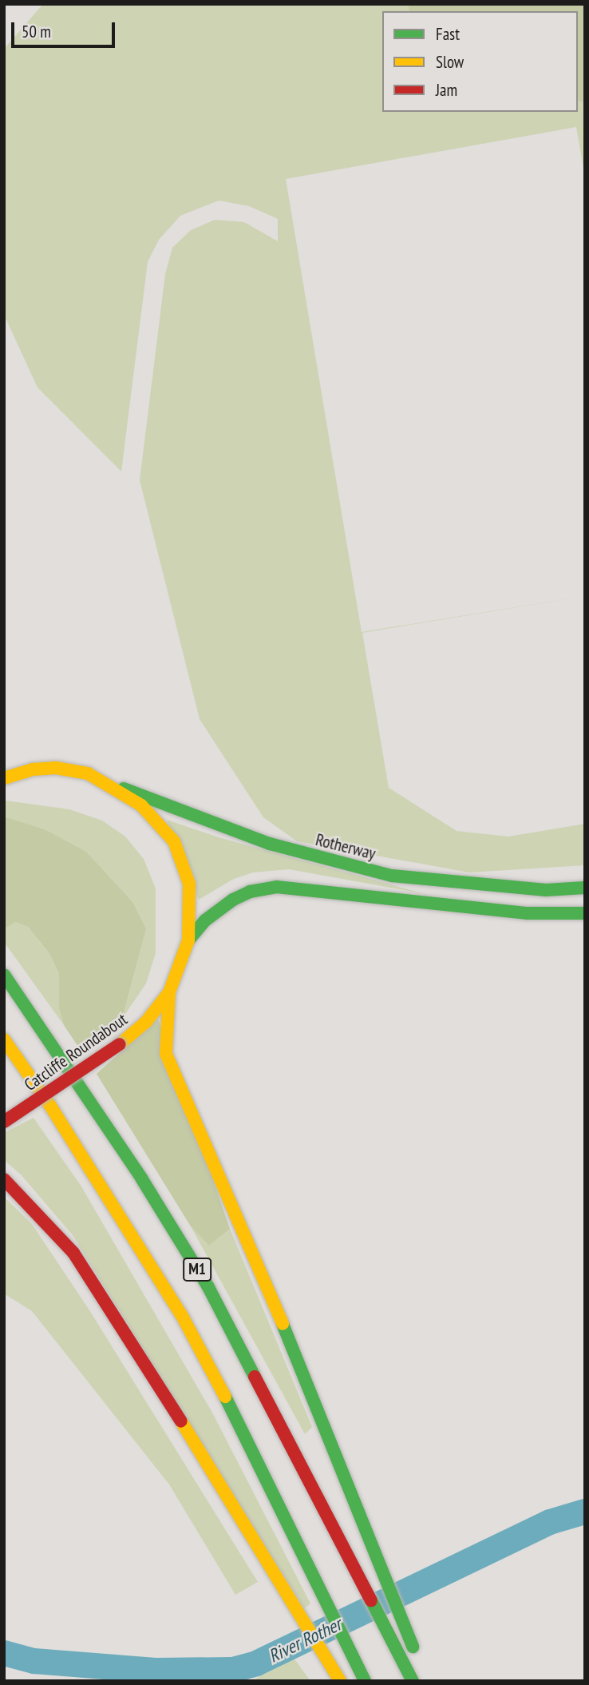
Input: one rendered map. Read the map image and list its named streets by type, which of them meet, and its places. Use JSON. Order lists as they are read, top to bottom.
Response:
{
  "streets": {
    "main road": ["Rotherway", "Catcliffe Roundabout", "M1"]
  },
  "crossings": [
    ["Rotherway", "Catcliffe Roundabout"]
  ],
  "water": ["River Rother"],
  "legend": ["Fast", "Slow", "Jam"],
  "scale_bar": "50 m"
}
